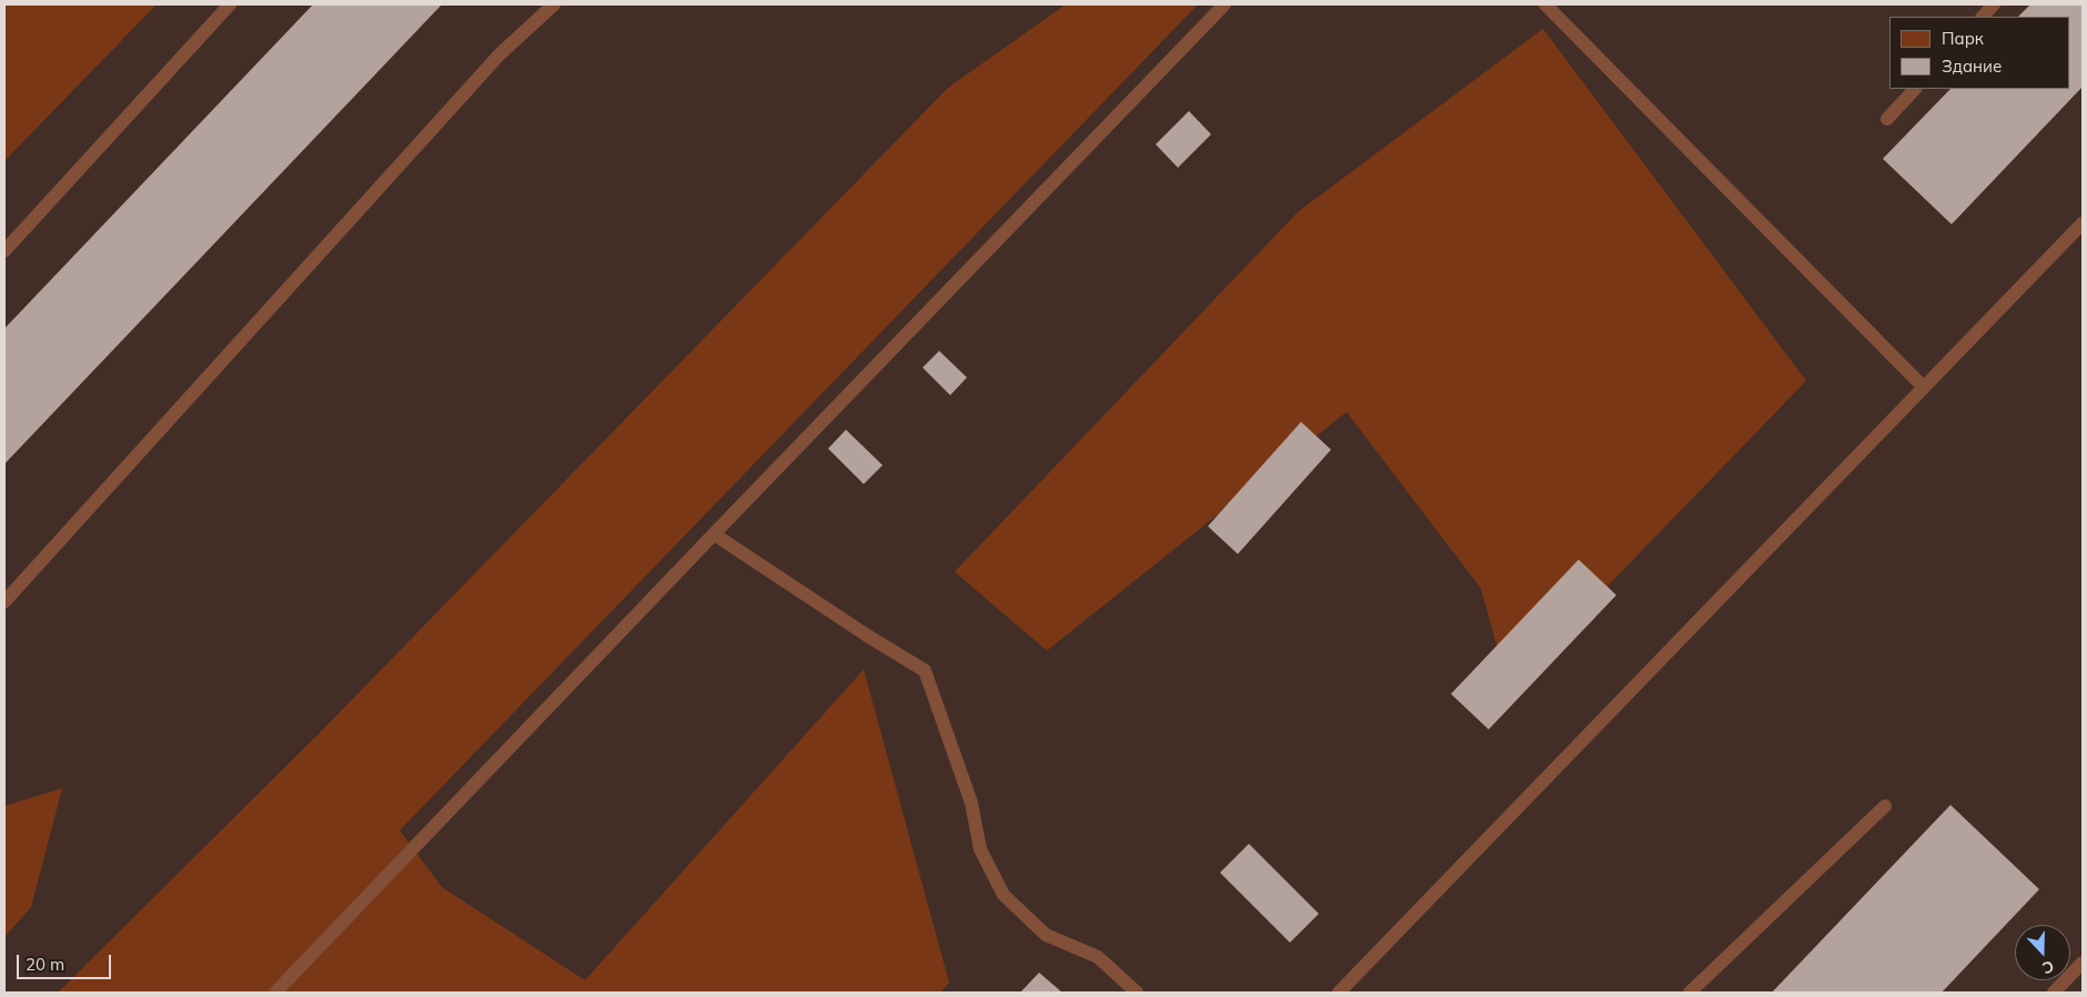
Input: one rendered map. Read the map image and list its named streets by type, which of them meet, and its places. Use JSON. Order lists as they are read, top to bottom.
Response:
{
  "legend": ["Парк", "Здание"],
  "scale_bar": "20 m",
  "north": "bottom"
}
